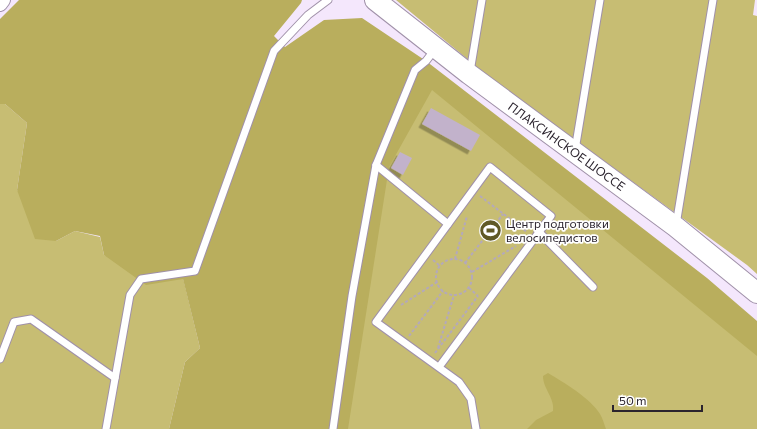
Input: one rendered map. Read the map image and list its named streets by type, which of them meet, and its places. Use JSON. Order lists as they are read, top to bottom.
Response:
{
  "streets": {
    "main road": ["ПЛАКСИНСКОЕ ШОССЕ"]
  },
  "places": {
    "sports": ["Центр подготовки велосипедистов"]
  },
  "scale_bar": "50 m"
}
